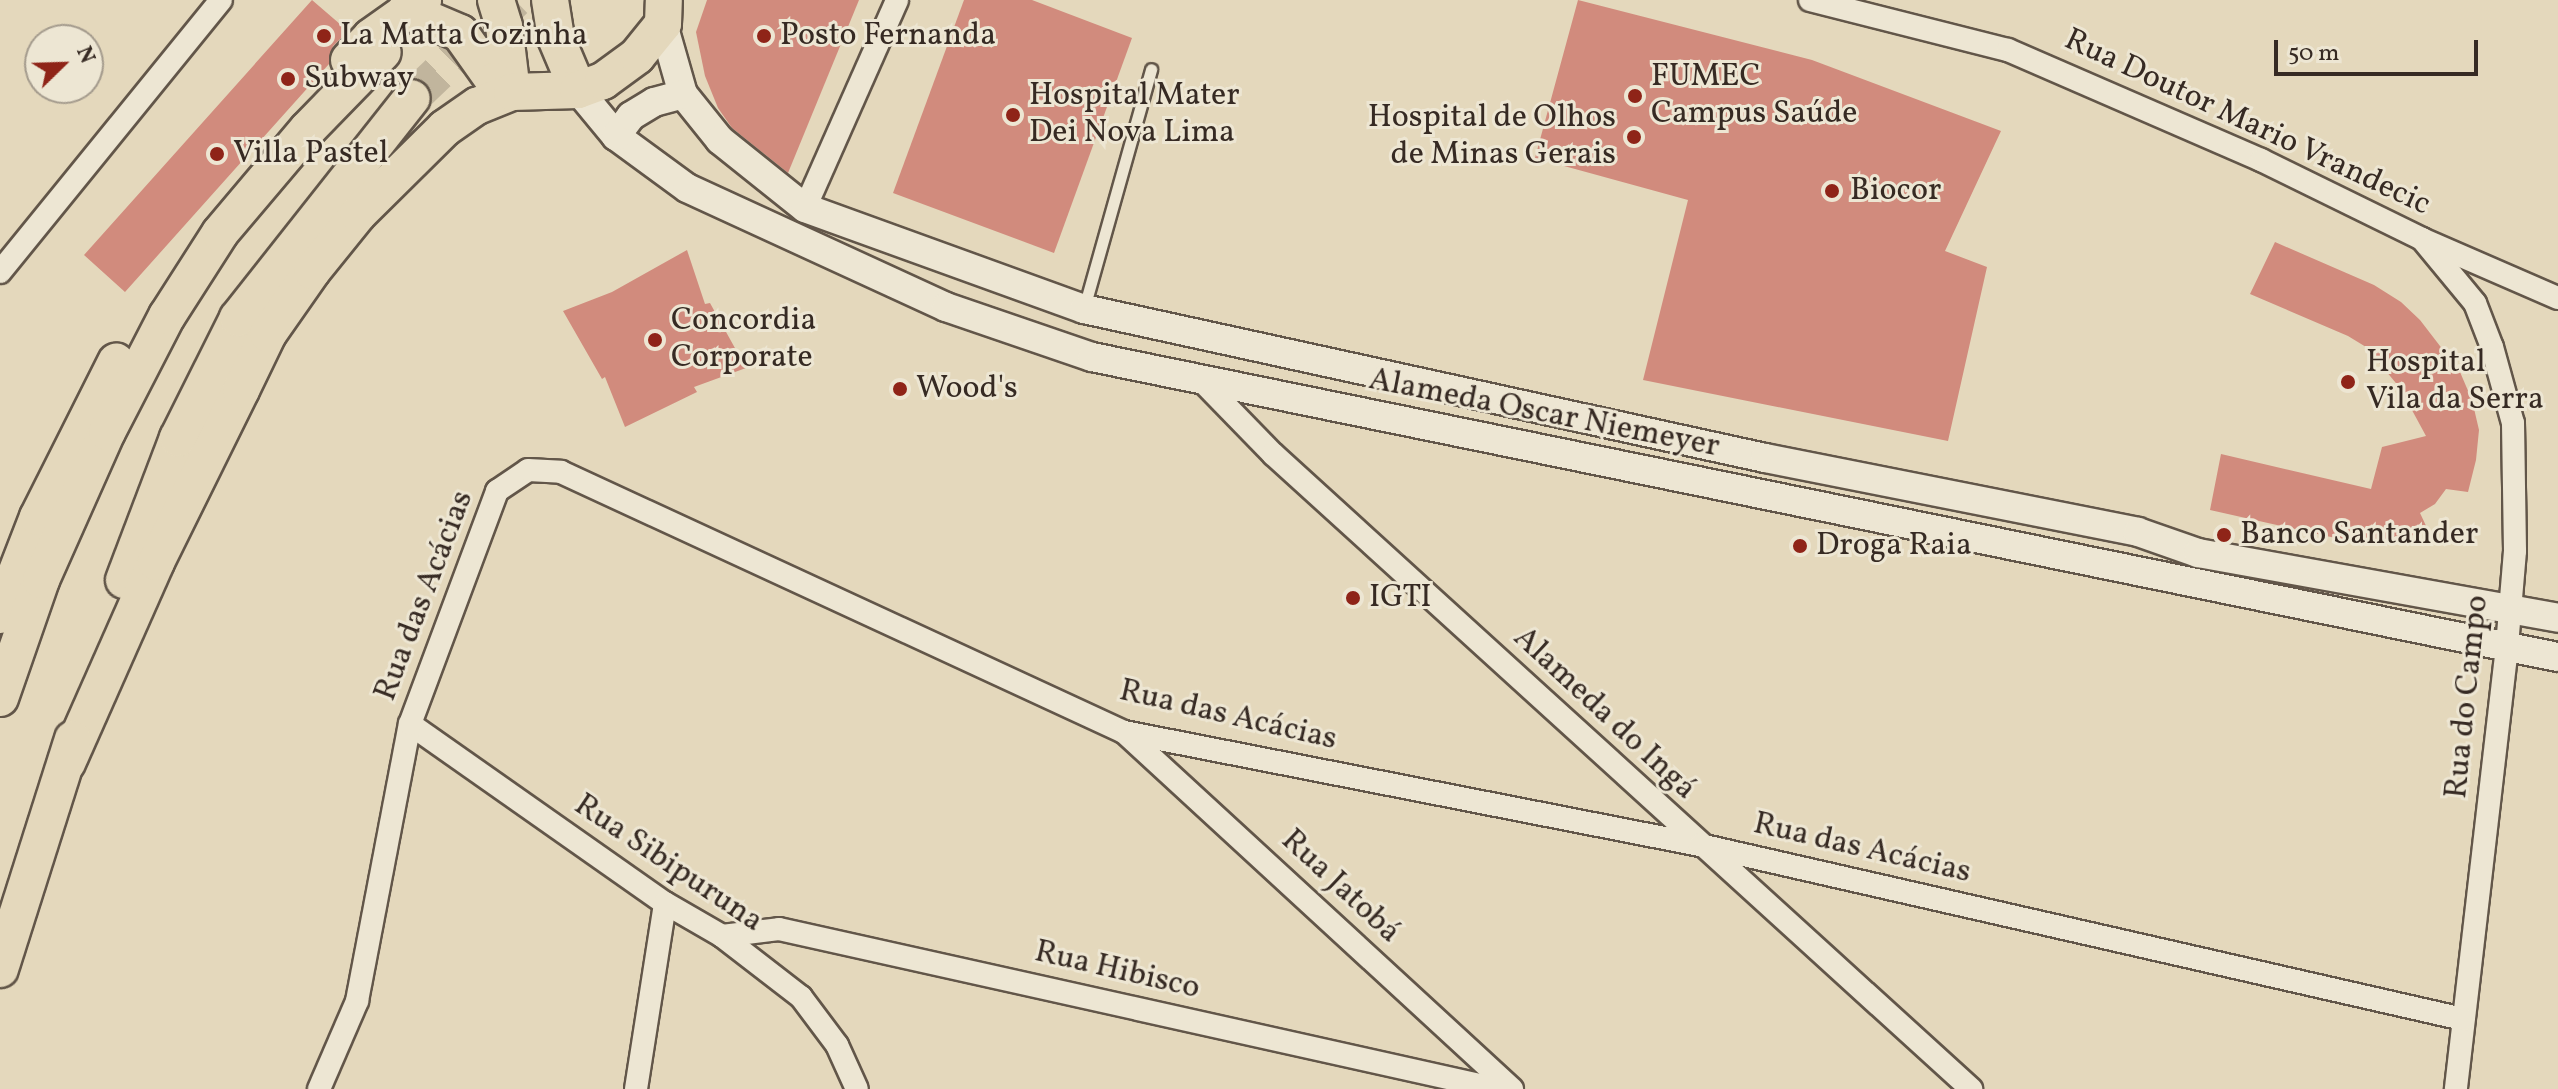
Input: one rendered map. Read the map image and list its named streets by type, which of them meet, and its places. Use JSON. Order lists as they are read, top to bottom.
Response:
{
  "streets": {
    "street": [
      "Rua Doutor Mario Vrandecic",
      "Alameda Oscar Niemeyer",
      "Rua das Acácias",
      "Rua do Campo",
      "Alameda do Ingá",
      "Rua Sibipuruna",
      "Rua Jatobá",
      "Rua Hibisco"
    ]
  },
  "crossings": [
    ["Rua Doutor Mario Vrandecic", "Rua do Campo"],
    ["Alameda Oscar Niemeyer", "Rua do Campo"],
    ["Alameda Oscar Niemeyer", "Alameda do Ingá"],
    ["Rua das Acácias", "Rua do Campo"],
    ["Rua das Acácias", "Alameda do Ingá"],
    ["Rua das Acácias", "Rua Sibipuruna"],
    ["Rua das Acácias", "Rua Jatobá"],
    ["Rua Sibipuruna", "Rua Hibisco"]
  ],
  "places": [
    "La Matta Cozinha",
    "Posto Fernanda",
    "Subway",
    "FUMEC Campus Saúde",
    "Hospital Mater Dei Nova Lima",
    "Hospital de Olhos de Minas Gerais",
    "Villa Pastel",
    "Biocor",
    "Concordia Corporate",
    "Hospital Vila da Serra",
    "Wood's",
    "Banco Santander",
    "Droga Raia",
    "IGTI"
  ],
  "scale_bar": "50 m",
  "north": "top right"
}
